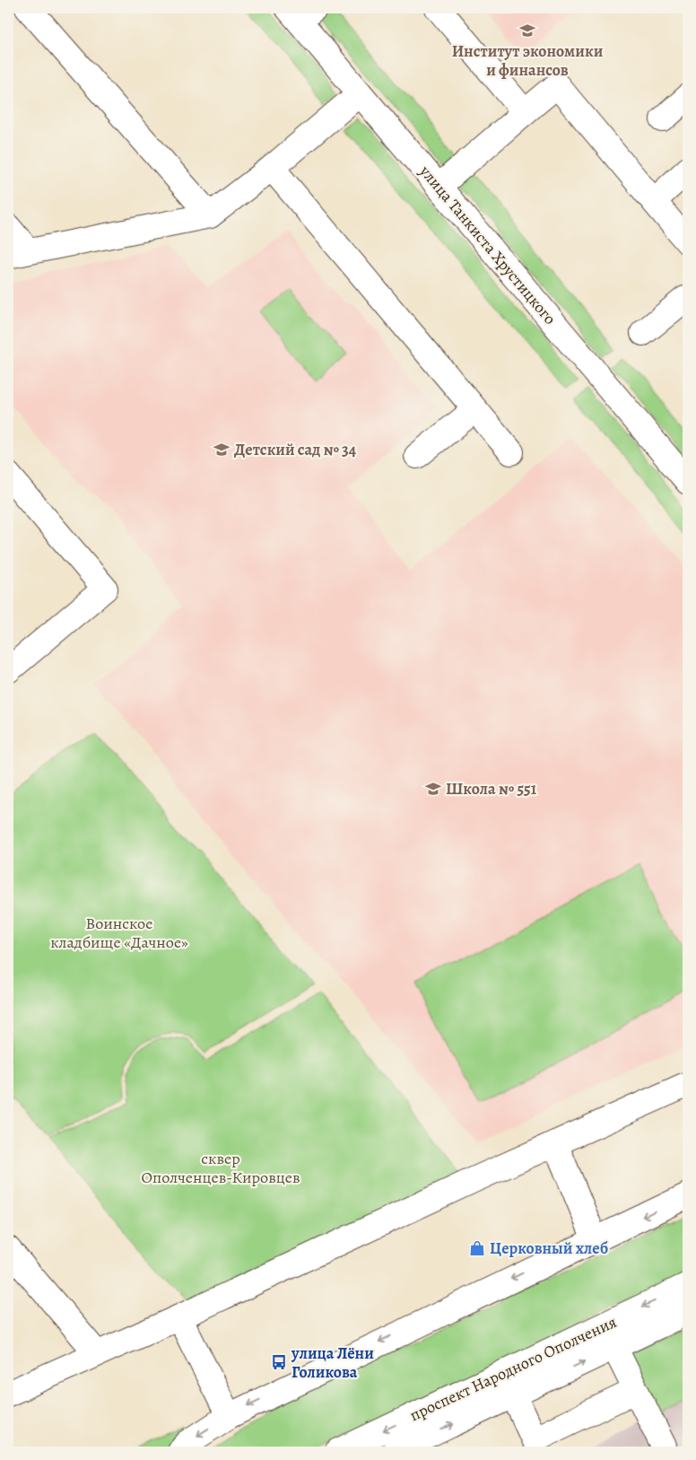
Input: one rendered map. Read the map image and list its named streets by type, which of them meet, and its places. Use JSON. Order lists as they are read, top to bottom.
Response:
{
  "streets": {
    "street": ["улица Танкиста Хрустицкого", "проспект Народного Ополчения"]
  },
  "parks": ["Воинское кладбище «Дачное»", "сквер Ополченцев-Кировцев"],
  "places": {
    "school or university": ["Институт экономики и финансов", "Детский сад № 34", "Школа № 551"],
    "shop": ["Церковный хлеб"],
    "bus stop": ["улица Лёни Голикова"]
  }
}
